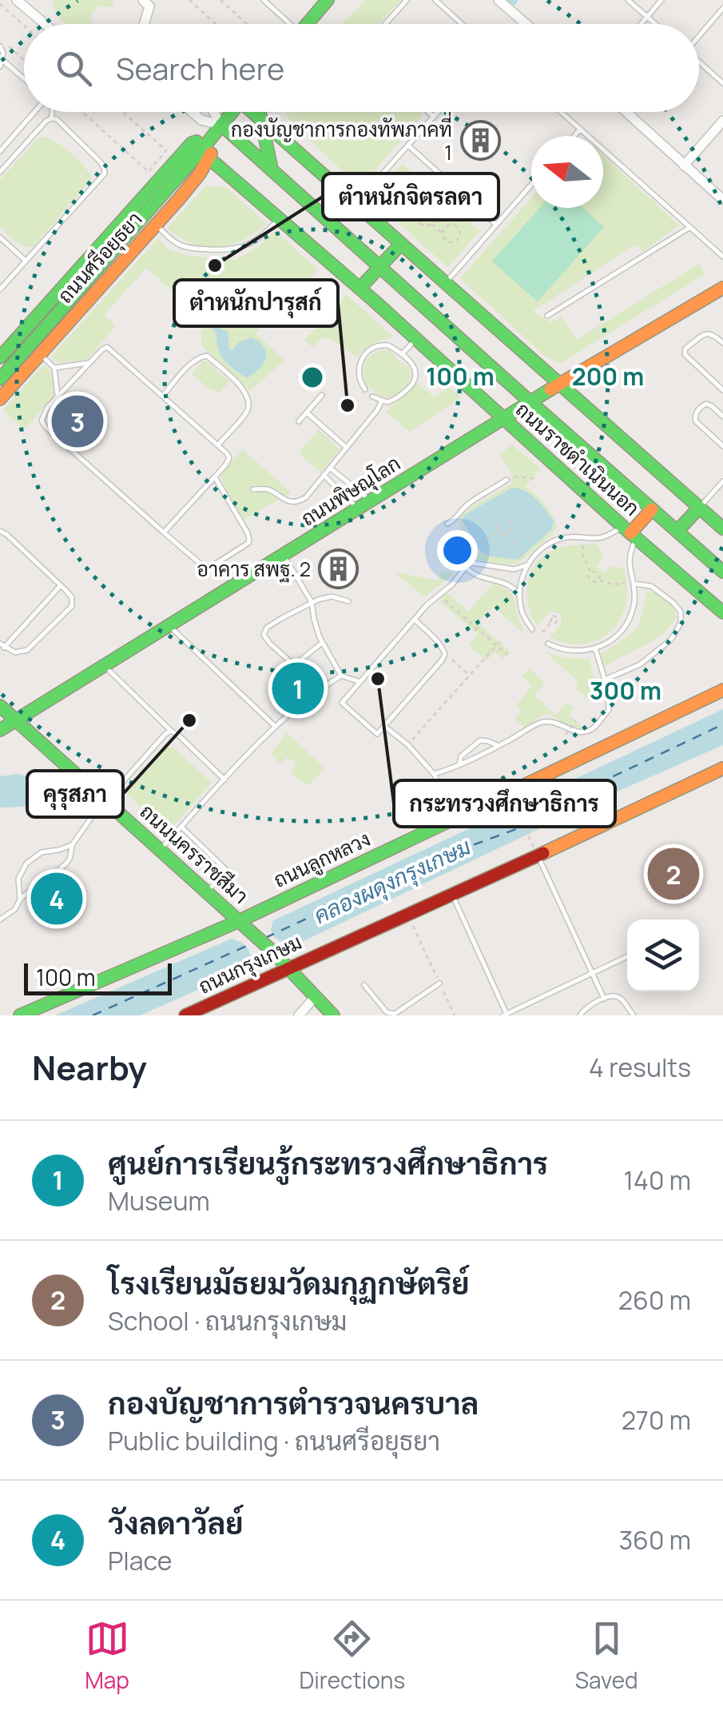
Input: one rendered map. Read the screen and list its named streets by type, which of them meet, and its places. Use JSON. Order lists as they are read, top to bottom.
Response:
{
  "streets": {
    "main road": [
      "ถนนศรีอยุธยา",
      "ถนนราชดำเนินนอก",
      "ถนนพิษณุโลก",
      "ถนนนครราชสีมา",
      "ถนนลูกหลวง",
      "ถนนกรุงเกษม"
    ]
  },
  "crossings": [
    ["ถนนศรีอยุธยา", "ถนนราชดำเนินนอก"],
    ["ถนนราชดำเนินนอก", "ถนนพิษณุโลก"],
    ["ถนนพิษณุโลก", "ถนนนครราชสีมา"],
    ["ถนนนครราชสีมา", "ถนนลูกหลวง"],
    ["ถนนนครราชสีมา", "ถนนกรุงเกษม"]
  ],
  "water": ["คลองผดุงกรุงเกษม"],
  "places": {
    "building": ["กองบัญชาการกองทัพภาคที่ 1", "อาคาร สพฐ. 2"],
    "other": [
      "ตำหนักจิตรลดา",
      "ตำหนักปารุสก์",
      "กระทรวงศึกษาธิการ",
      "คุรุสภา"
    ]
  },
  "scale_bar": "100 m",
  "north": "left",
  "page": {
    "search": "Search here",
    "pins": [
      "3",
      "1",
      "2",
      "4"
    ],
    "scale": "100 m",
    "heading": ["Nearby", "4 results"],
    "list": [
      {
        "mark": "1",
        "name": "ศูนย์การเรียนรู้กระทรวงศึกษาธิการ",
        "note": "Museum",
        "value": "140 m"
      },
      {
        "mark": "2",
        "name": "โรงเรียนมัธยมวัดมกุฏกษัตริย์",
        "note": "School · ถนนกรุงเกษม",
        "value": "260 m"
      },
      {
        "mark": "3",
        "name": "กองบัญชาการตำรวจนครบาล",
        "note": "Public building · ถนนศรีอยุธยา",
        "value": "270 m"
      },
      {
        "mark": "4",
        "name": "วังลดาวัลย์",
        "note": "Place",
        "value": "360 m"
      }
    ],
    "nav": ["Map", "Directions", "Saved"]
  },
  "rings": ["100 m", "200 m", "300 m"]
}
